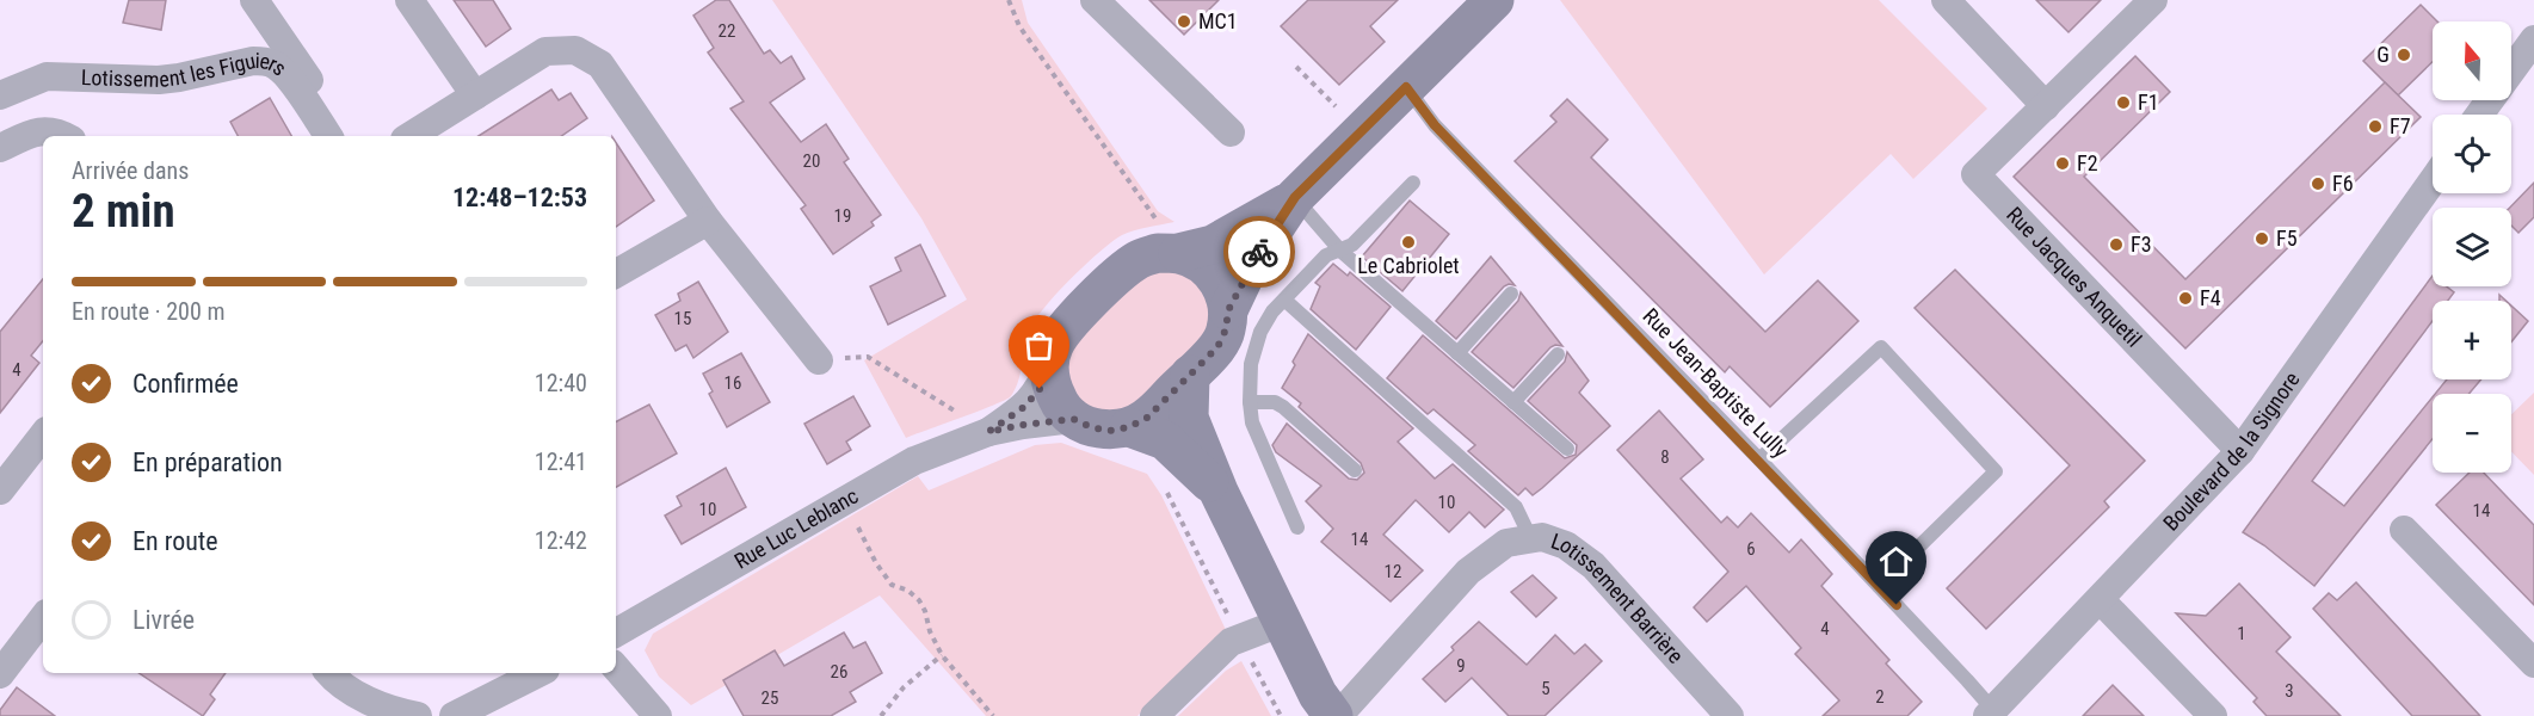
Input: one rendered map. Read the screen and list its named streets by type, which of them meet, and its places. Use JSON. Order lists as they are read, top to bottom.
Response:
{
  "streets": {
    "street": [
      "Lotissement les Figuiers",
      "Rue Jacques Anquetil",
      "Boulevard de la Signore",
      "Rue Luc Leblanc",
      "Lotissement Barrière"
    ],
    "lane": ["Rue Jean-Baptiste Lully"]
  },
  "crossings": [
    ["Rue Jacques Anquetil", "Boulevard de la Signore"],
    ["Rue Jean-Baptiste Lully", "Boulevard de la Signore"]
  ],
  "places": [
    "MC1",
    "G",
    "F1",
    "F7",
    "F2",
    "F6",
    "F5",
    "Le Cabriolet",
    "F3",
    "F4"
  ],
  "house_numbers": [
    "22",
    "20",
    "19",
    "15",
    "4",
    "16",
    "8",
    "10",
    "10",
    "14",
    "14",
    "6",
    "12",
    "4",
    "1",
    "9",
    "26",
    "5",
    "3",
    "2",
    "25"
  ],
  "north": "top",
  "page": {
    "map_buttons": ["+", "−"],
    "heading": ["2 min", "Arrivée dans", "12:48–12:53"],
    "bar": "En route · 200 m",
    "list": [
      ["Confirmée", "12:40"],
      ["En préparation", "12:41"],
      ["En route", "12:42"],
      "Livrée"
    ]
  }
}
